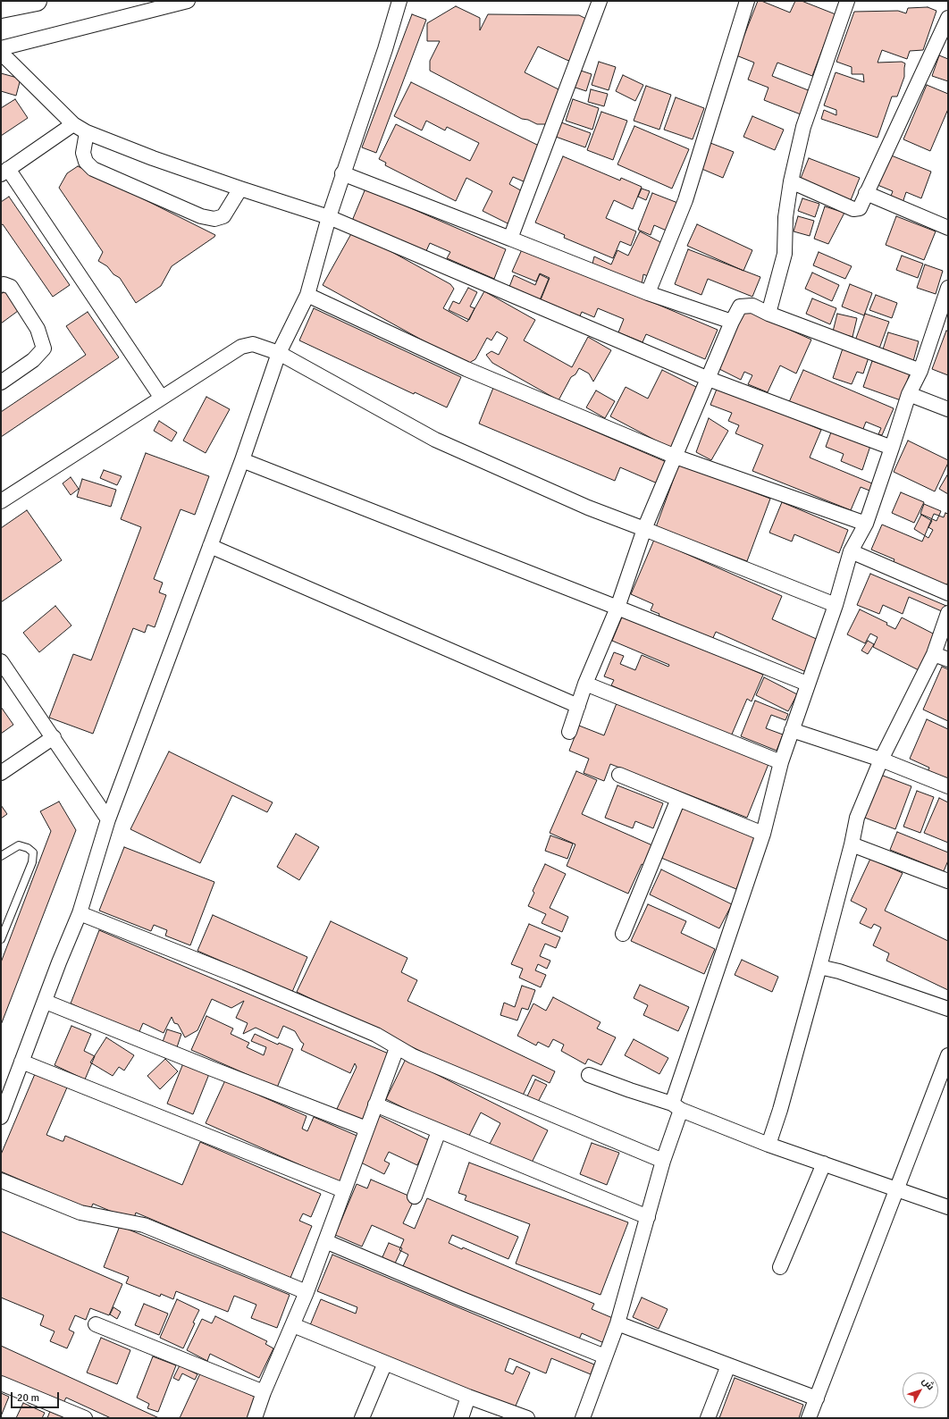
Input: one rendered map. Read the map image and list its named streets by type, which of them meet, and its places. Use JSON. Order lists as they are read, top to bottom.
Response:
{
  "scale_bar": "20 m",
  "north": "top right"
}
